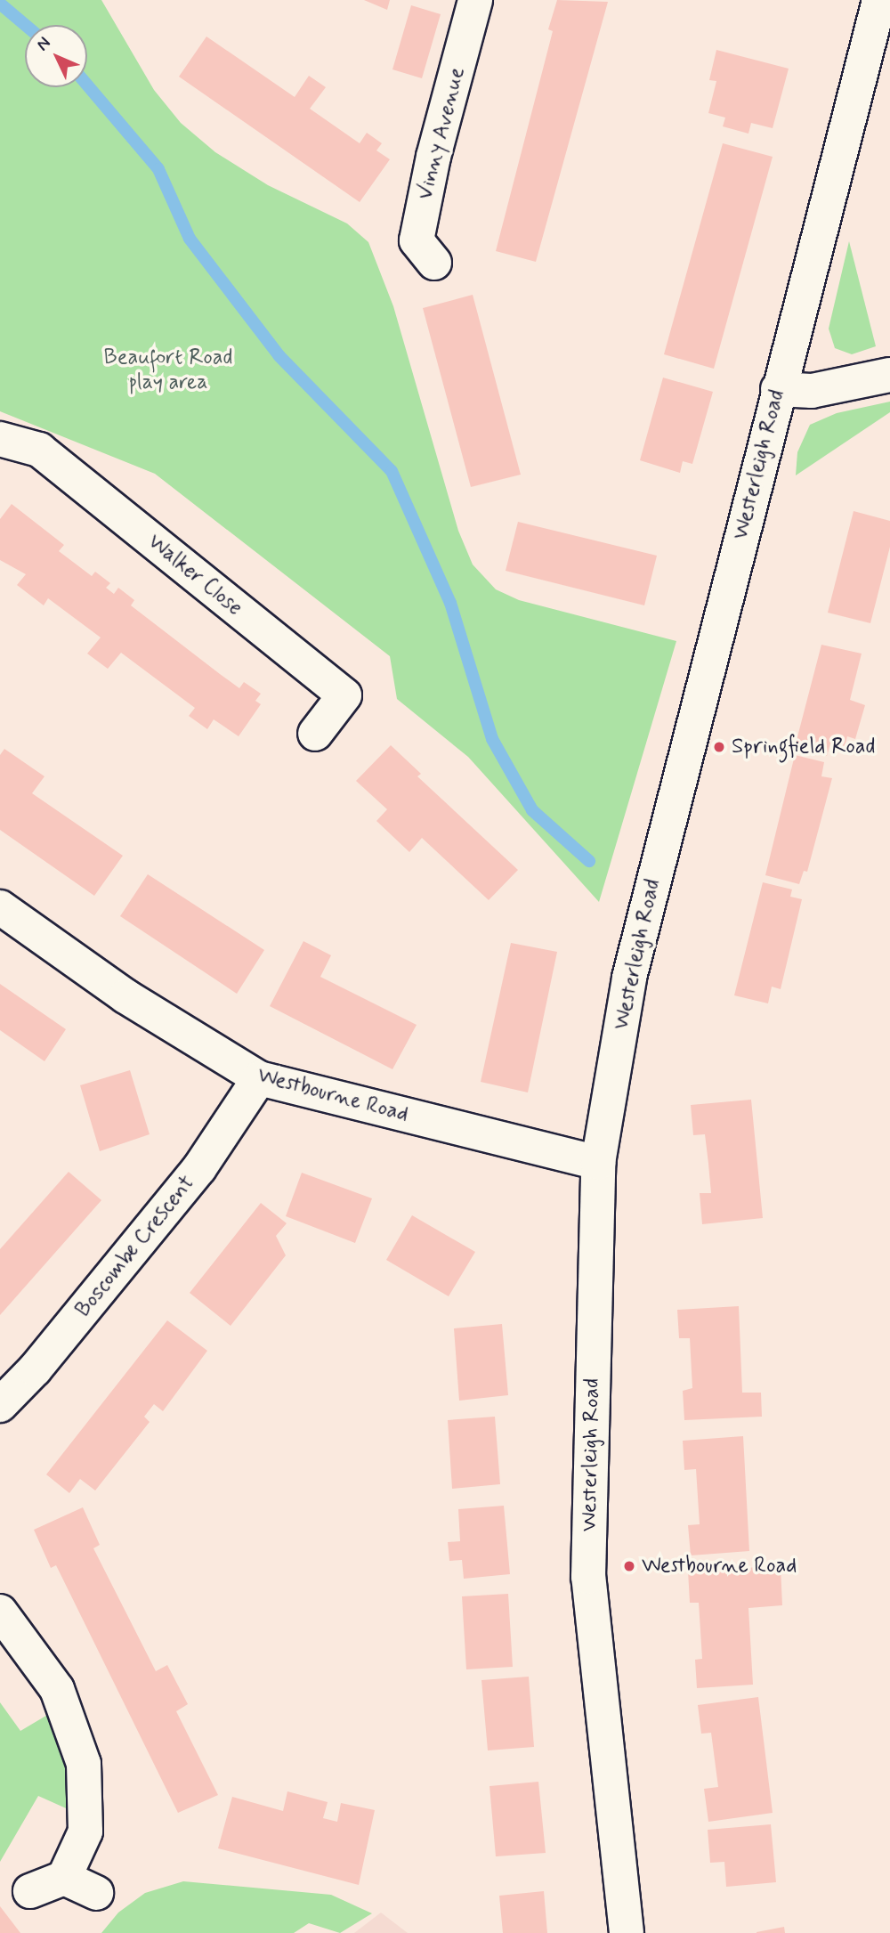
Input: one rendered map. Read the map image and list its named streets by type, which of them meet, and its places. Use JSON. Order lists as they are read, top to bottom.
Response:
{
  "streets": {
    "street": [
      "Vinny Avenue",
      "Westerleigh Road",
      "Walker Close",
      "Westbourne Road",
      "Boscombe Crescent"
    ]
  },
  "crossings": [
    ["Westerleigh Road", "Westbourne Road"],
    ["Westbourne Road", "Boscombe Crescent"]
  ],
  "parks": ["Beaufort Road play area"],
  "places": ["Springfield Road", "Westbourne Road"],
  "north": "top left"
}
